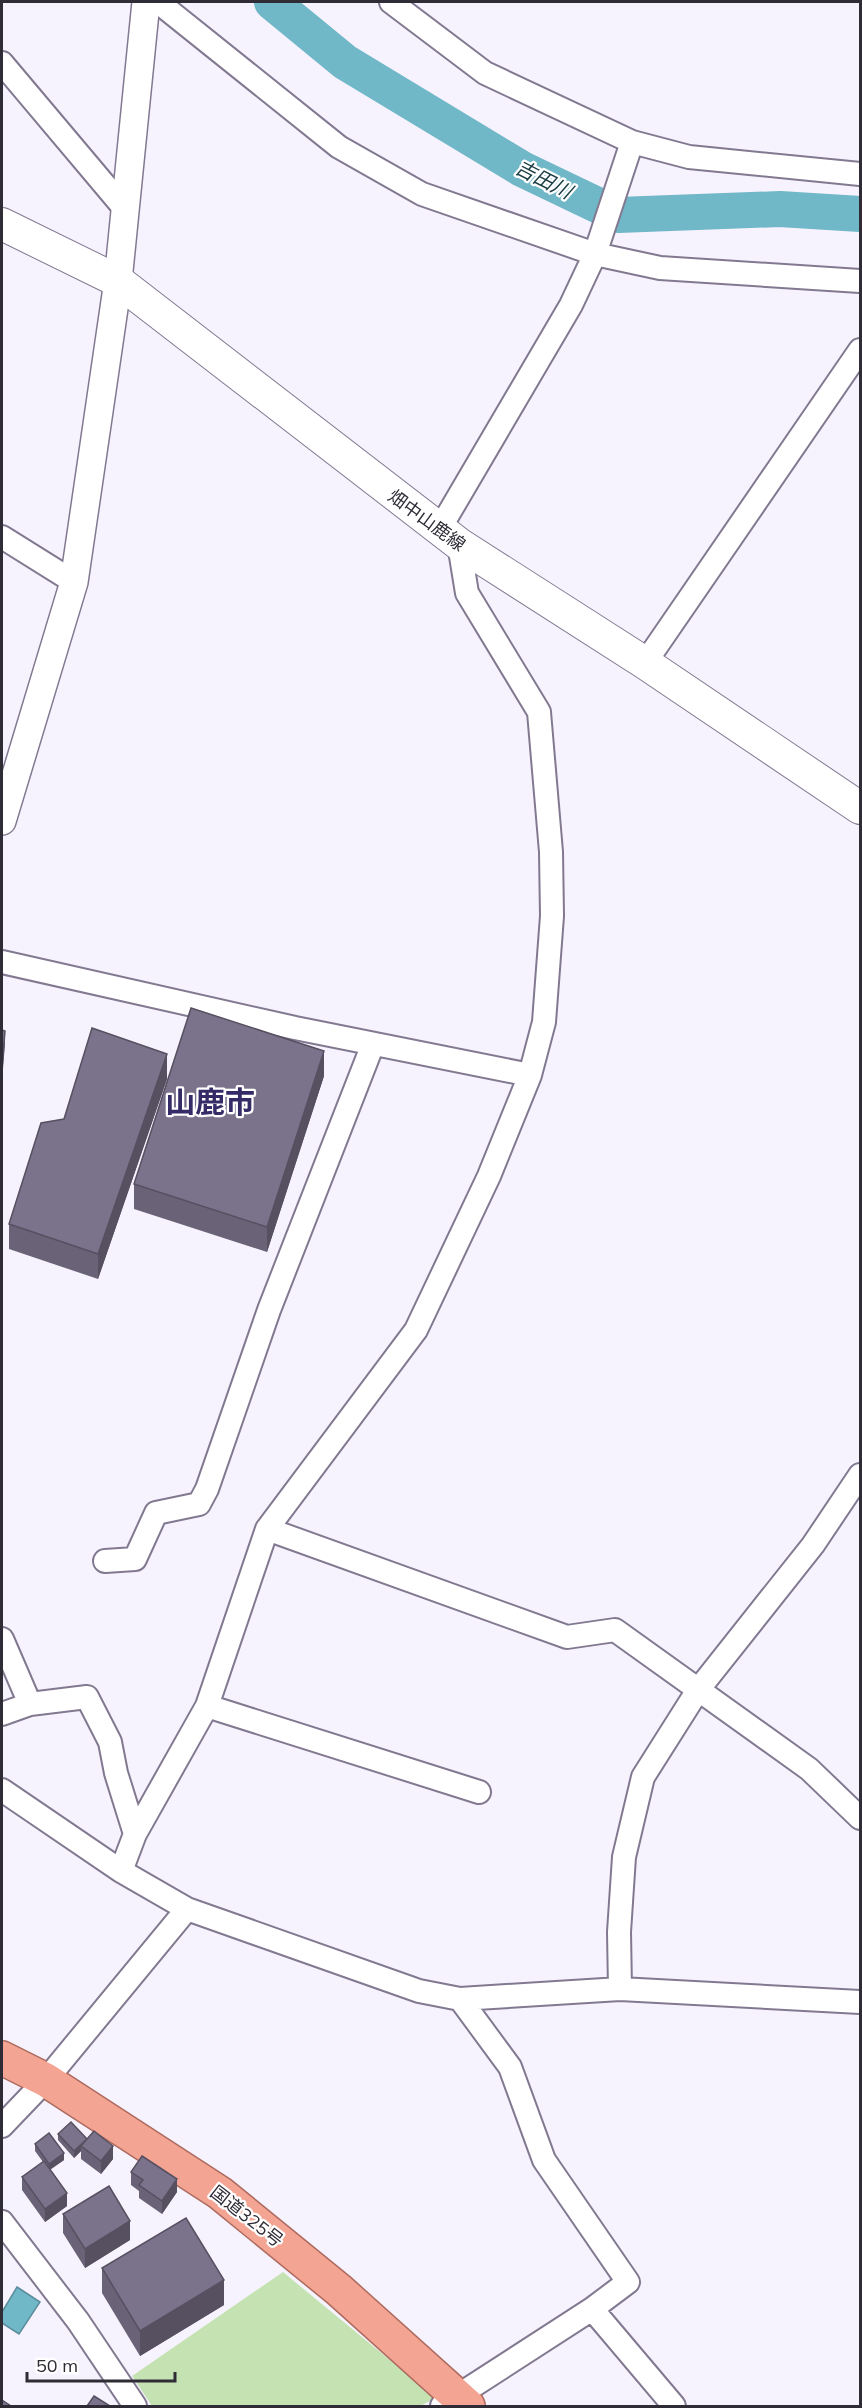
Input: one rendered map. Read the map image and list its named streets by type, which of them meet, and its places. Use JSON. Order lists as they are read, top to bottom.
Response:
{
  "streets": {
    "highway": ["国道325号"],
    "main road": ["畑中山鹿線"]
  },
  "districts": ["山鹿市"],
  "water": ["吉田川"],
  "scale_bar": "50 m"
}
